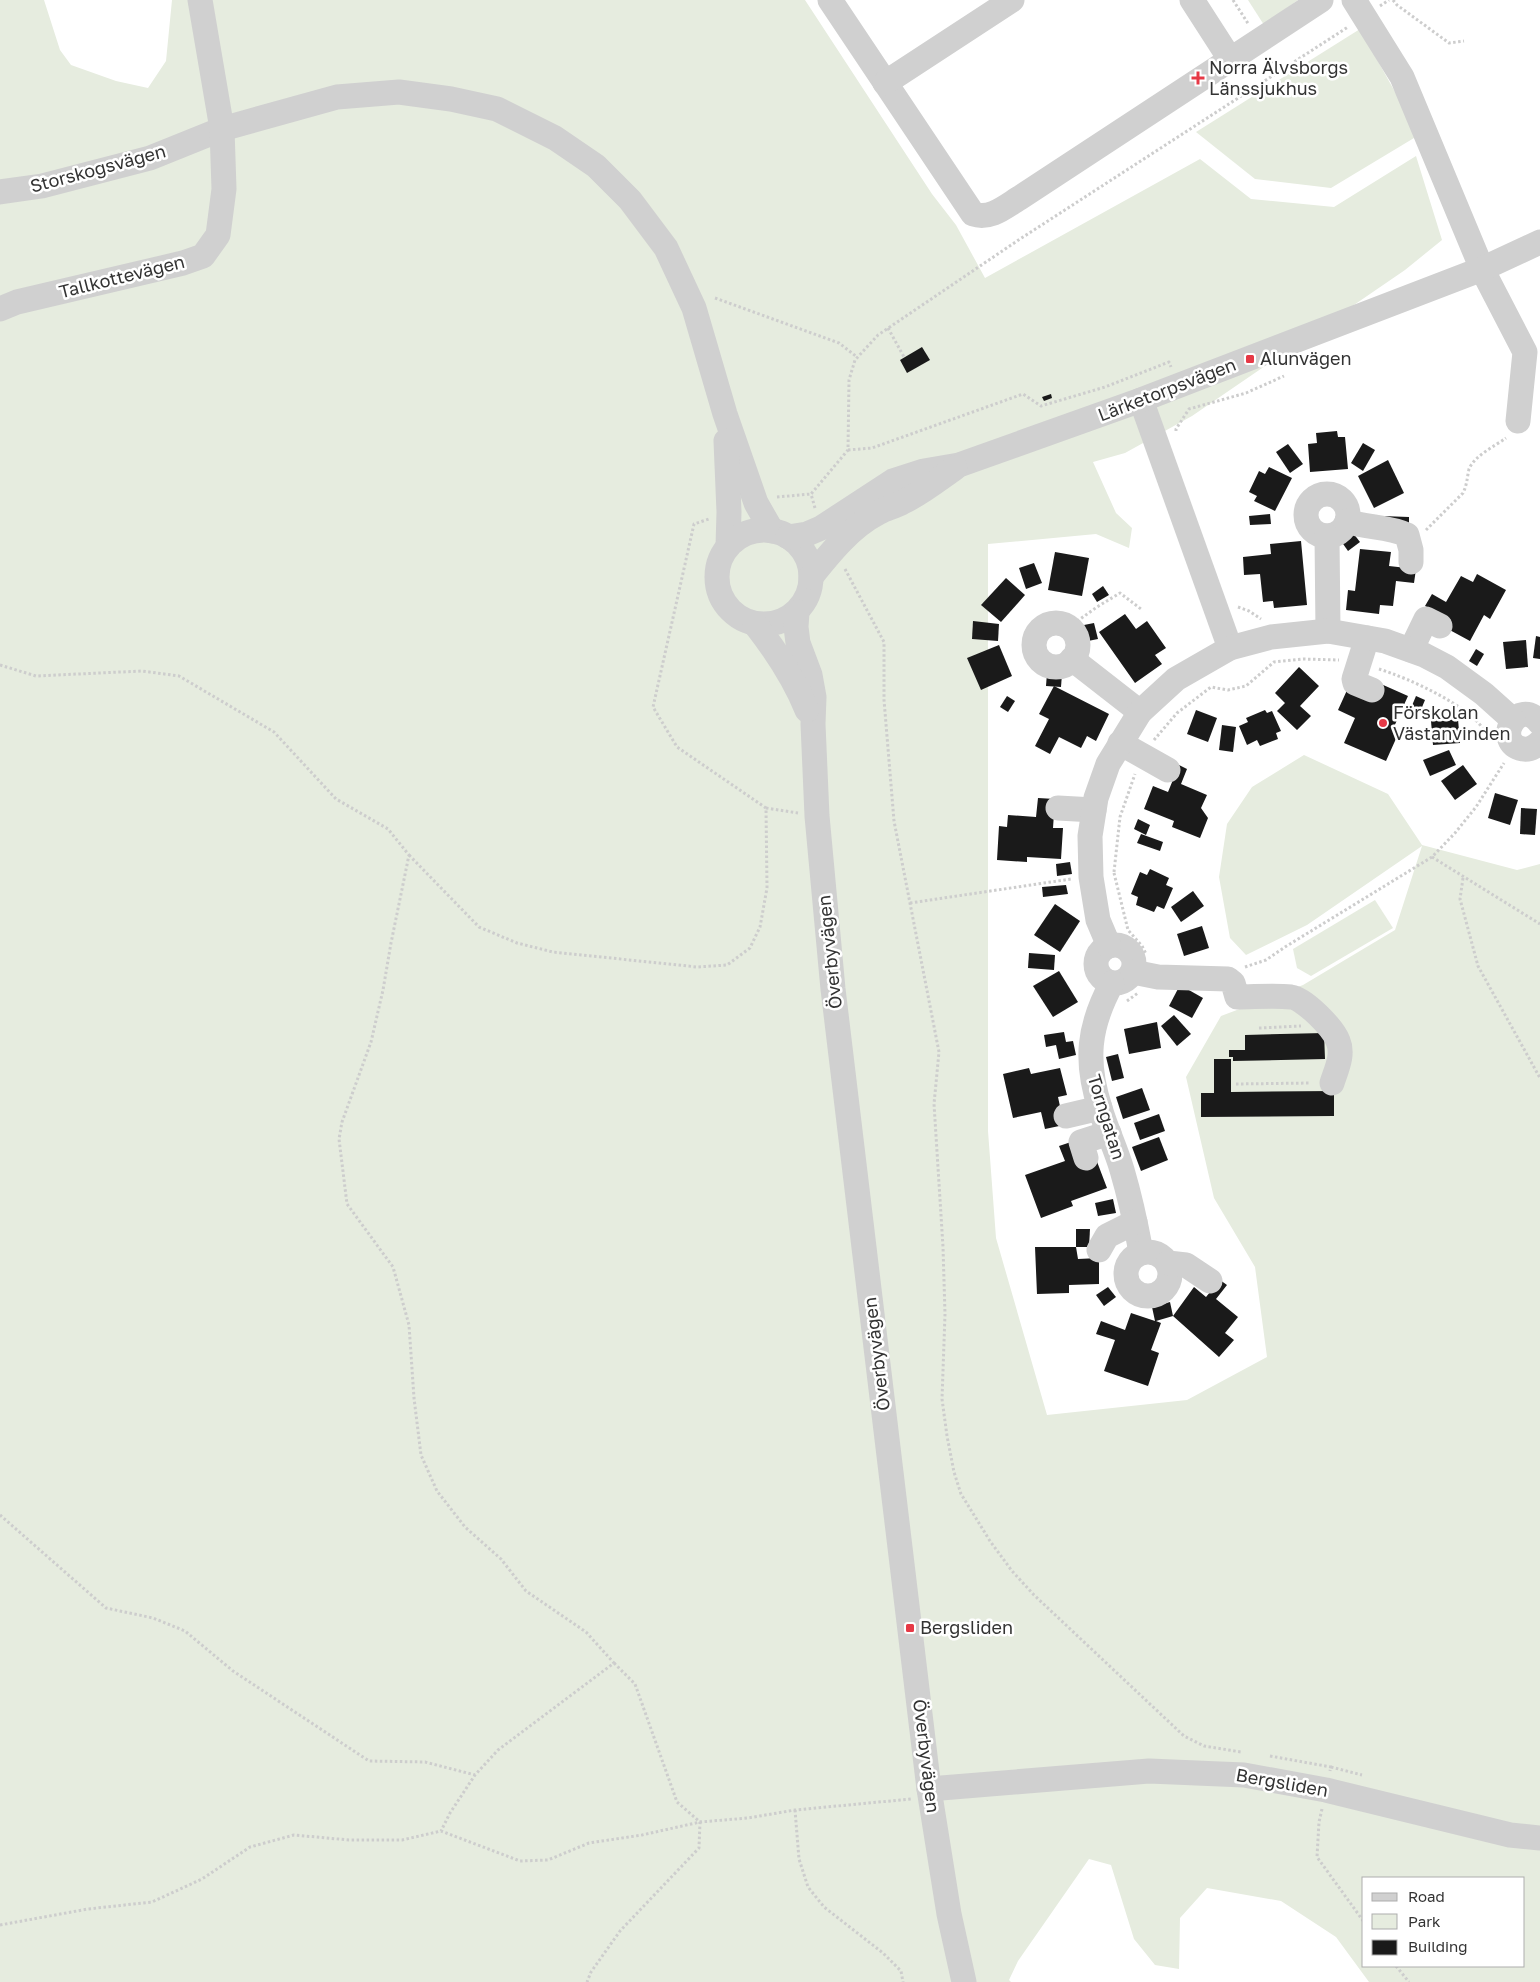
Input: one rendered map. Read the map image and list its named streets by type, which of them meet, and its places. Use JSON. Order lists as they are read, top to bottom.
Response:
{
  "streets": {
    "street": [
      "Storskogsvägen",
      "Tallkottevägen",
      "Lärketorpsvägen",
      "Överbyvägen",
      "Torngatan",
      "Bergsliden"
    ]
  },
  "crossings": [
    ["Storskogsvägen", "Tallkottevägen"],
    ["Överbyvägen", "Bergsliden"]
  ],
  "places": {
    "health": ["Norra Älvsborgs Länssjukhus"],
    "transit": ["Alunvägen", "Bergsliden"],
    "other": ["Förskolan Västanvinden"]
  },
  "legend": ["Road", "Park", "Building"]
}
